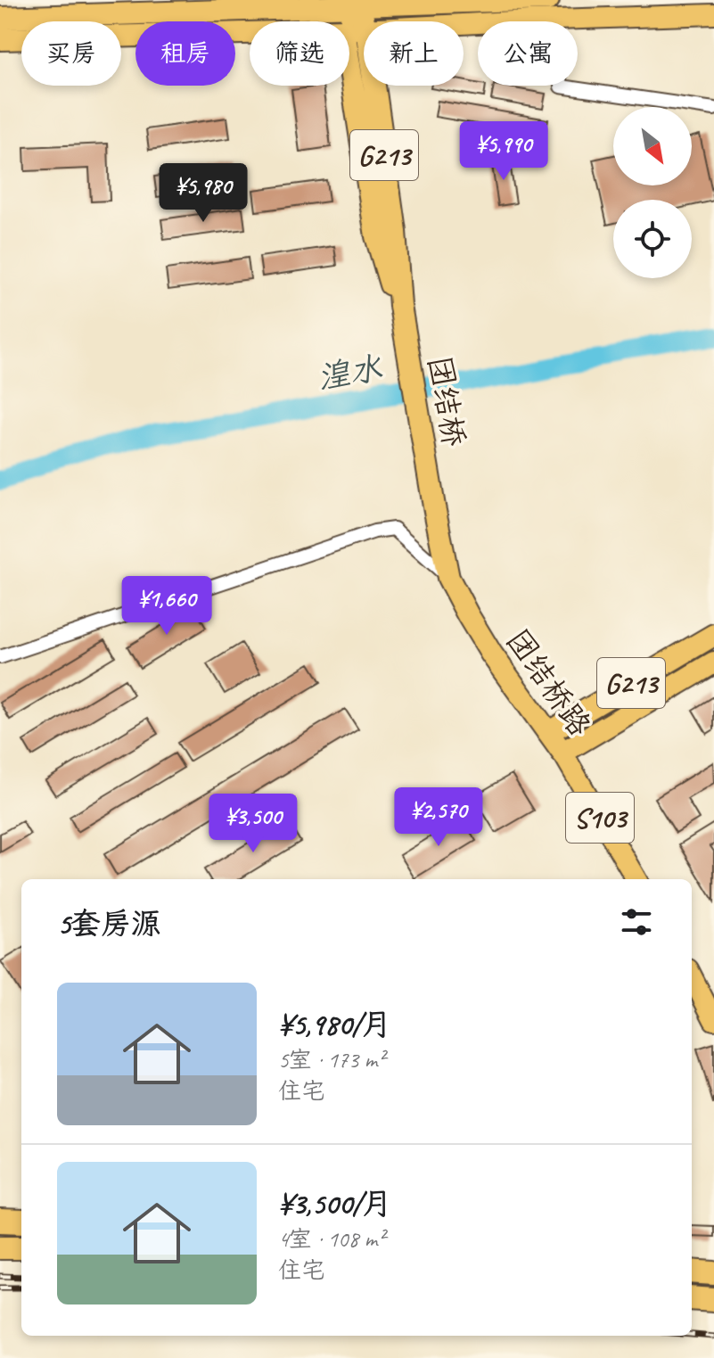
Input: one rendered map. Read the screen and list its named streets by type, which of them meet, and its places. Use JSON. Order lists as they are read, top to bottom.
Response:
{
  "streets": {
    "highway": ["G213", "团结桥", "团结桥路"],
    "main road": ["S103"]
  },
  "crossings": [
    ["G213", "团结桥"],
    ["G213", "团结桥路"],
    ["团结桥", "团结桥路"]
  ],
  "water": ["湟水"],
  "north": "bottom right",
  "page": {
    "chip": [
      "买房",
      "租房",
      "筛选",
      "新上",
      "公寓"
    ],
    "price": [
      "¥5,990",
      "¥5,980",
      "¥1,660",
      "¥2,570",
      "¥3,500"
    ],
    "heading": "5套房源",
    "list": [
      {
        "name": "¥5,980/月",
        "note": "5室 · 173 m² · 住宅"
      },
      {
        "name": "¥3,500/月",
        "note": "4室 · 108 m² · 住宅"
      }
    ]
  }
}
